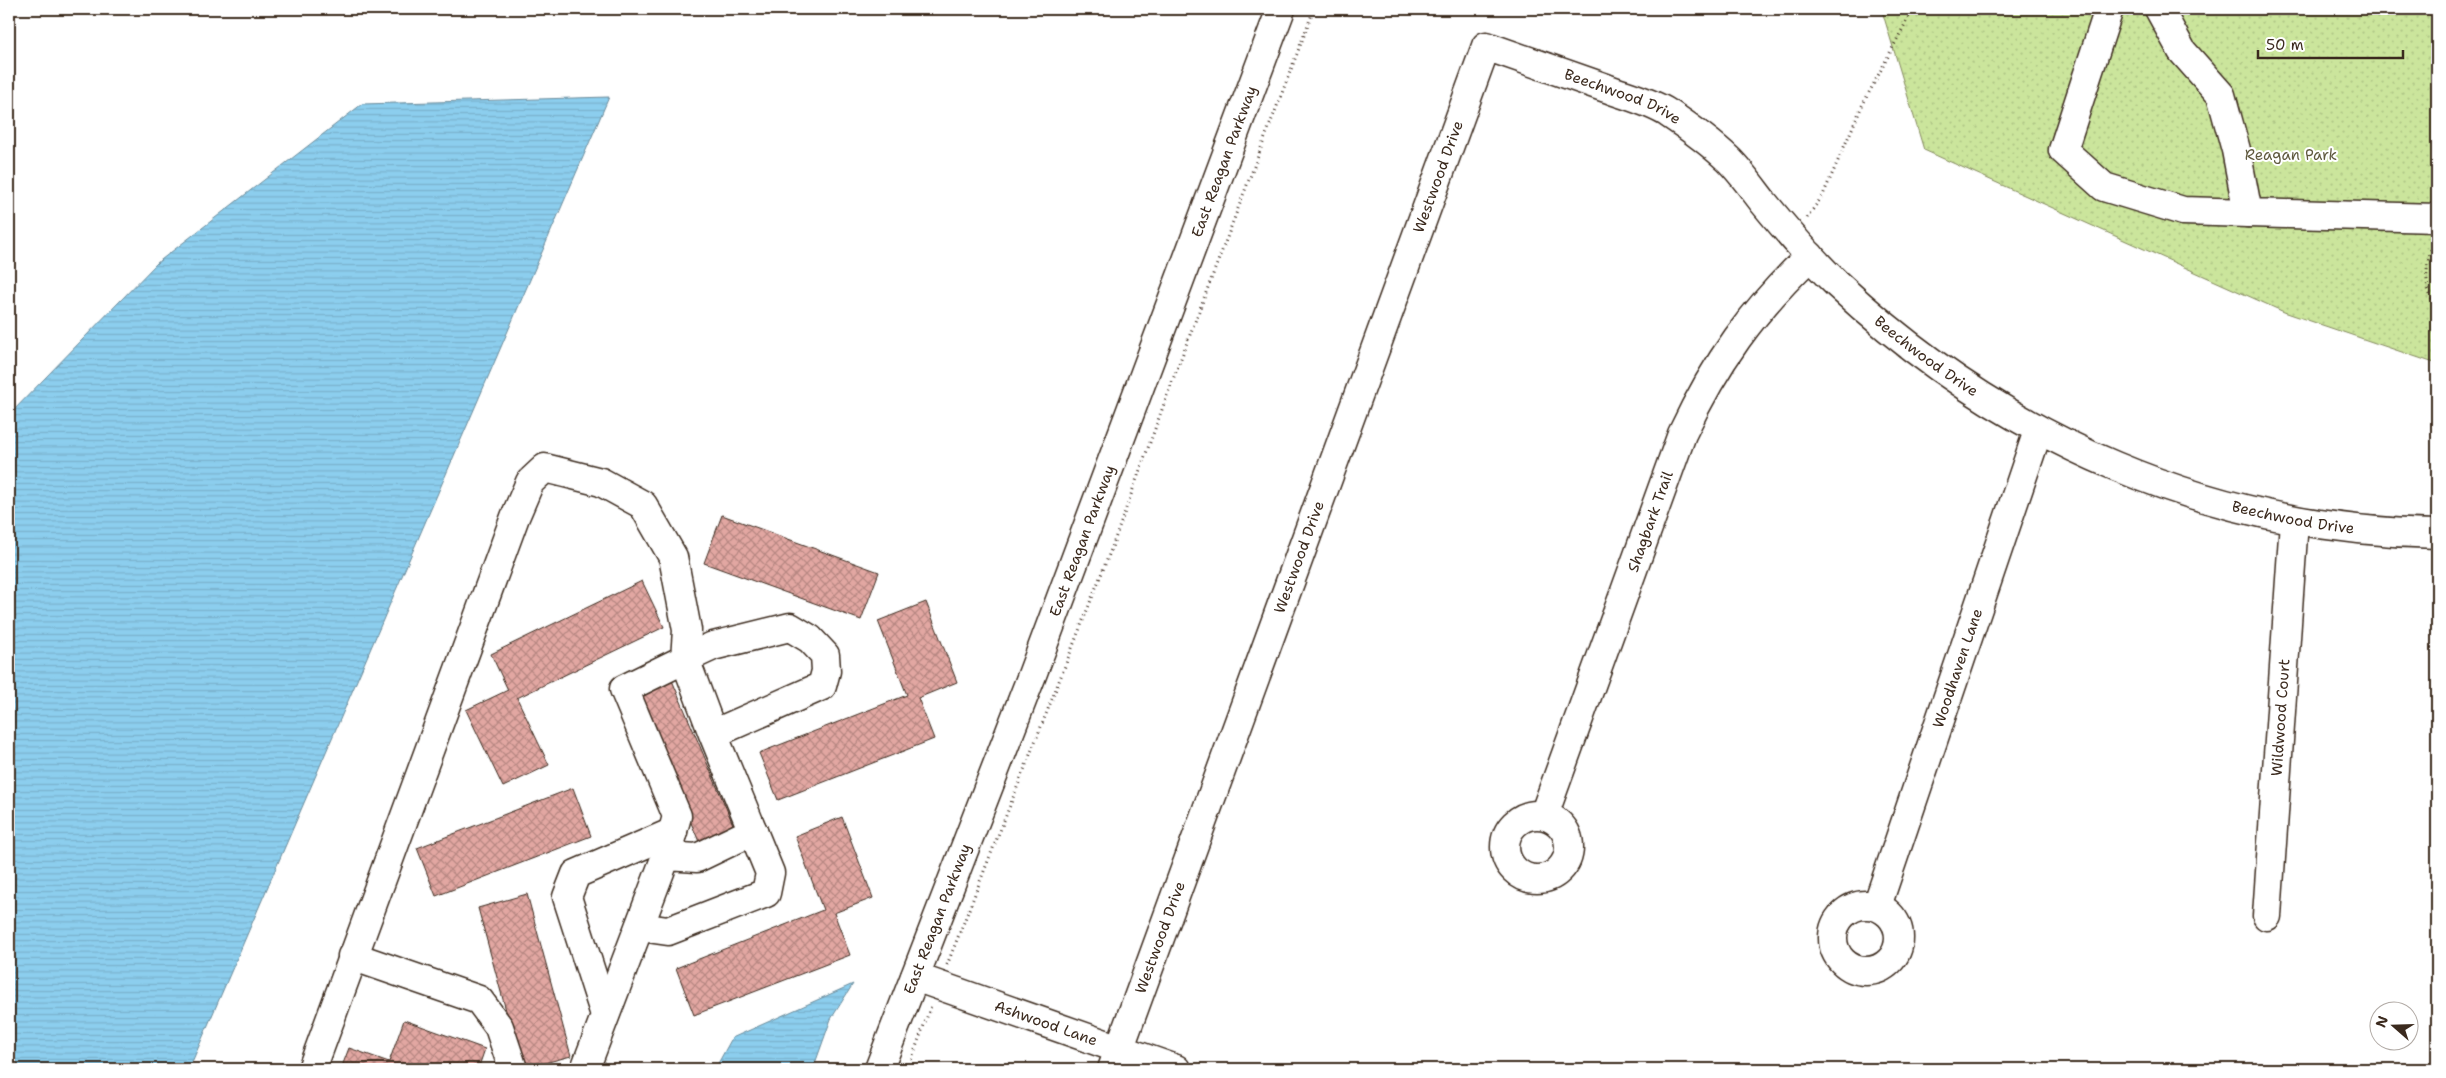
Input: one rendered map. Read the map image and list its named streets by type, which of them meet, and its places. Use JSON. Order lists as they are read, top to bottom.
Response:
{
  "streets": {
    "street": [
      "Beechwood Drive",
      "East Reagan Parkway",
      "Westwood Drive",
      "Shagbark Trail",
      "Woodhaven Lane",
      "Wildwood Court",
      "Ashwood Lane"
    ]
  },
  "crossings": [
    ["Beechwood Drive", "Westwood Drive"],
    ["Beechwood Drive", "Shagbark Trail"],
    ["Beechwood Drive", "Woodhaven Lane"],
    ["Beechwood Drive", "Wildwood Court"],
    ["East Reagan Parkway", "Ashwood Lane"],
    ["Westwood Drive", "Ashwood Lane"]
  ],
  "parks": ["Reagan Park"],
  "scale_bar": "50 m",
  "north": "left"
}
